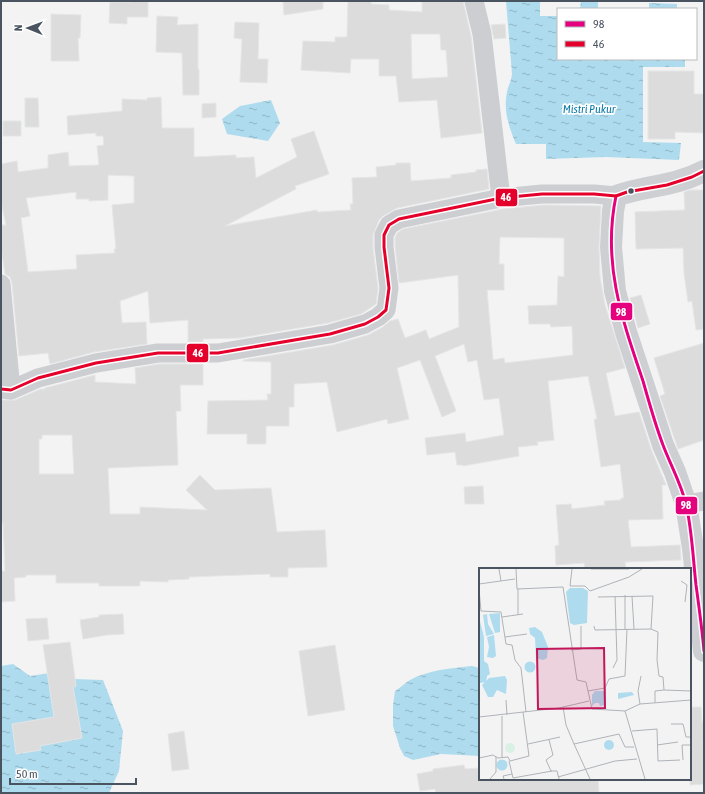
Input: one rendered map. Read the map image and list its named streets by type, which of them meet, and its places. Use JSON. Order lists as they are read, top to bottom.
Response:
{
  "water": ["Mistri Pukur"],
  "lines": ["transit line 46", "transit line 98"],
  "legend": ["98", "46"],
  "scale_bar": "50 m",
  "north": "left"
}
